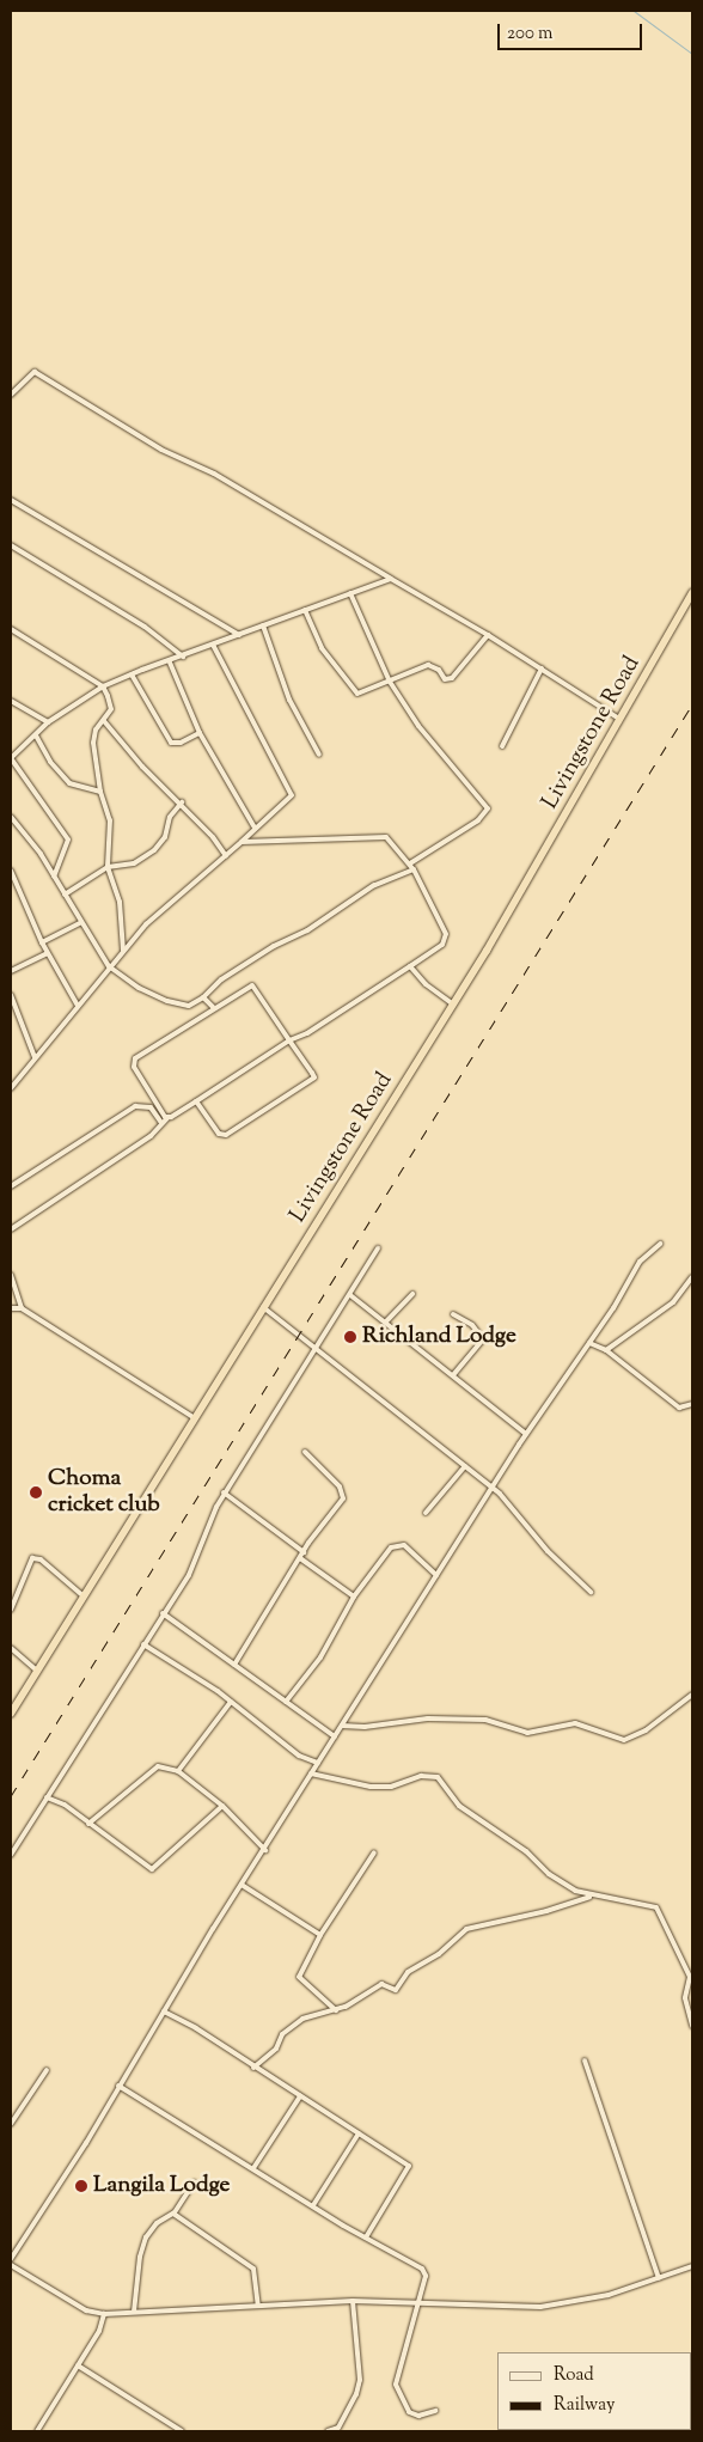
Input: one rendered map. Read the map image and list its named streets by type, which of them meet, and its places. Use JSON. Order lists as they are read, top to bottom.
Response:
{
  "streets": {
    "highway": ["Livingstone Road"]
  },
  "places": ["Richland Lodge", "Choma cricket club", "Langila Lodge"],
  "legend": ["Road", "Railway"],
  "scale_bar": "200 m"
}
